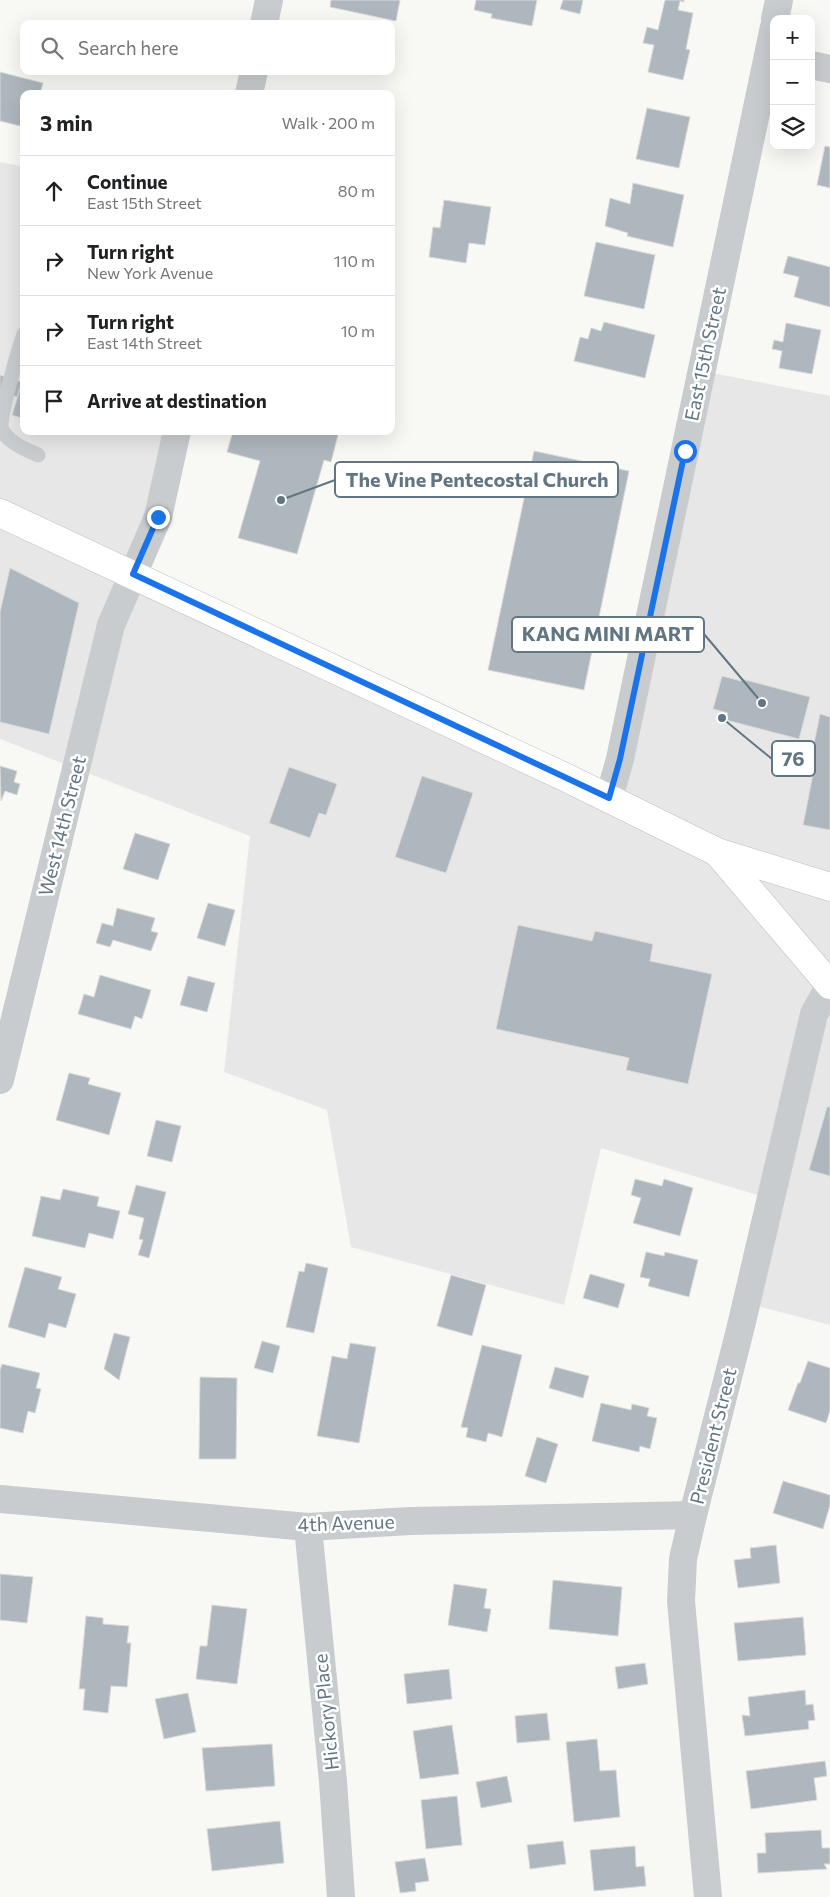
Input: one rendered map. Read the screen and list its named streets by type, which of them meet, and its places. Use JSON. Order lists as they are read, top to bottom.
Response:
{
  "streets": {
    "street": [
      "East 15th Street",
      "West 14th Street",
      "President Street",
      "4th Avenue",
      "Hickory Place"
    ]
  },
  "crossings": [
    ["President Street", "4th Avenue"],
    ["4th Avenue", "Hickory Place"]
  ],
  "places": ["The Vine Pentecostal Church", "KANG MINI MART", "76"],
  "page": {
    "map_buttons": ["+", "−"],
    "search": "Search here",
    "heading": ["3 min", "Walk · 200 m"],
    "list": [
      ["Continue", "East 15th Street", "80 m"],
      ["Turn right", "New York Avenue", "110 m"],
      ["Turn right", "East 14th Street", "10 m"],
      "Arrive at destination"
    ]
  }
}
